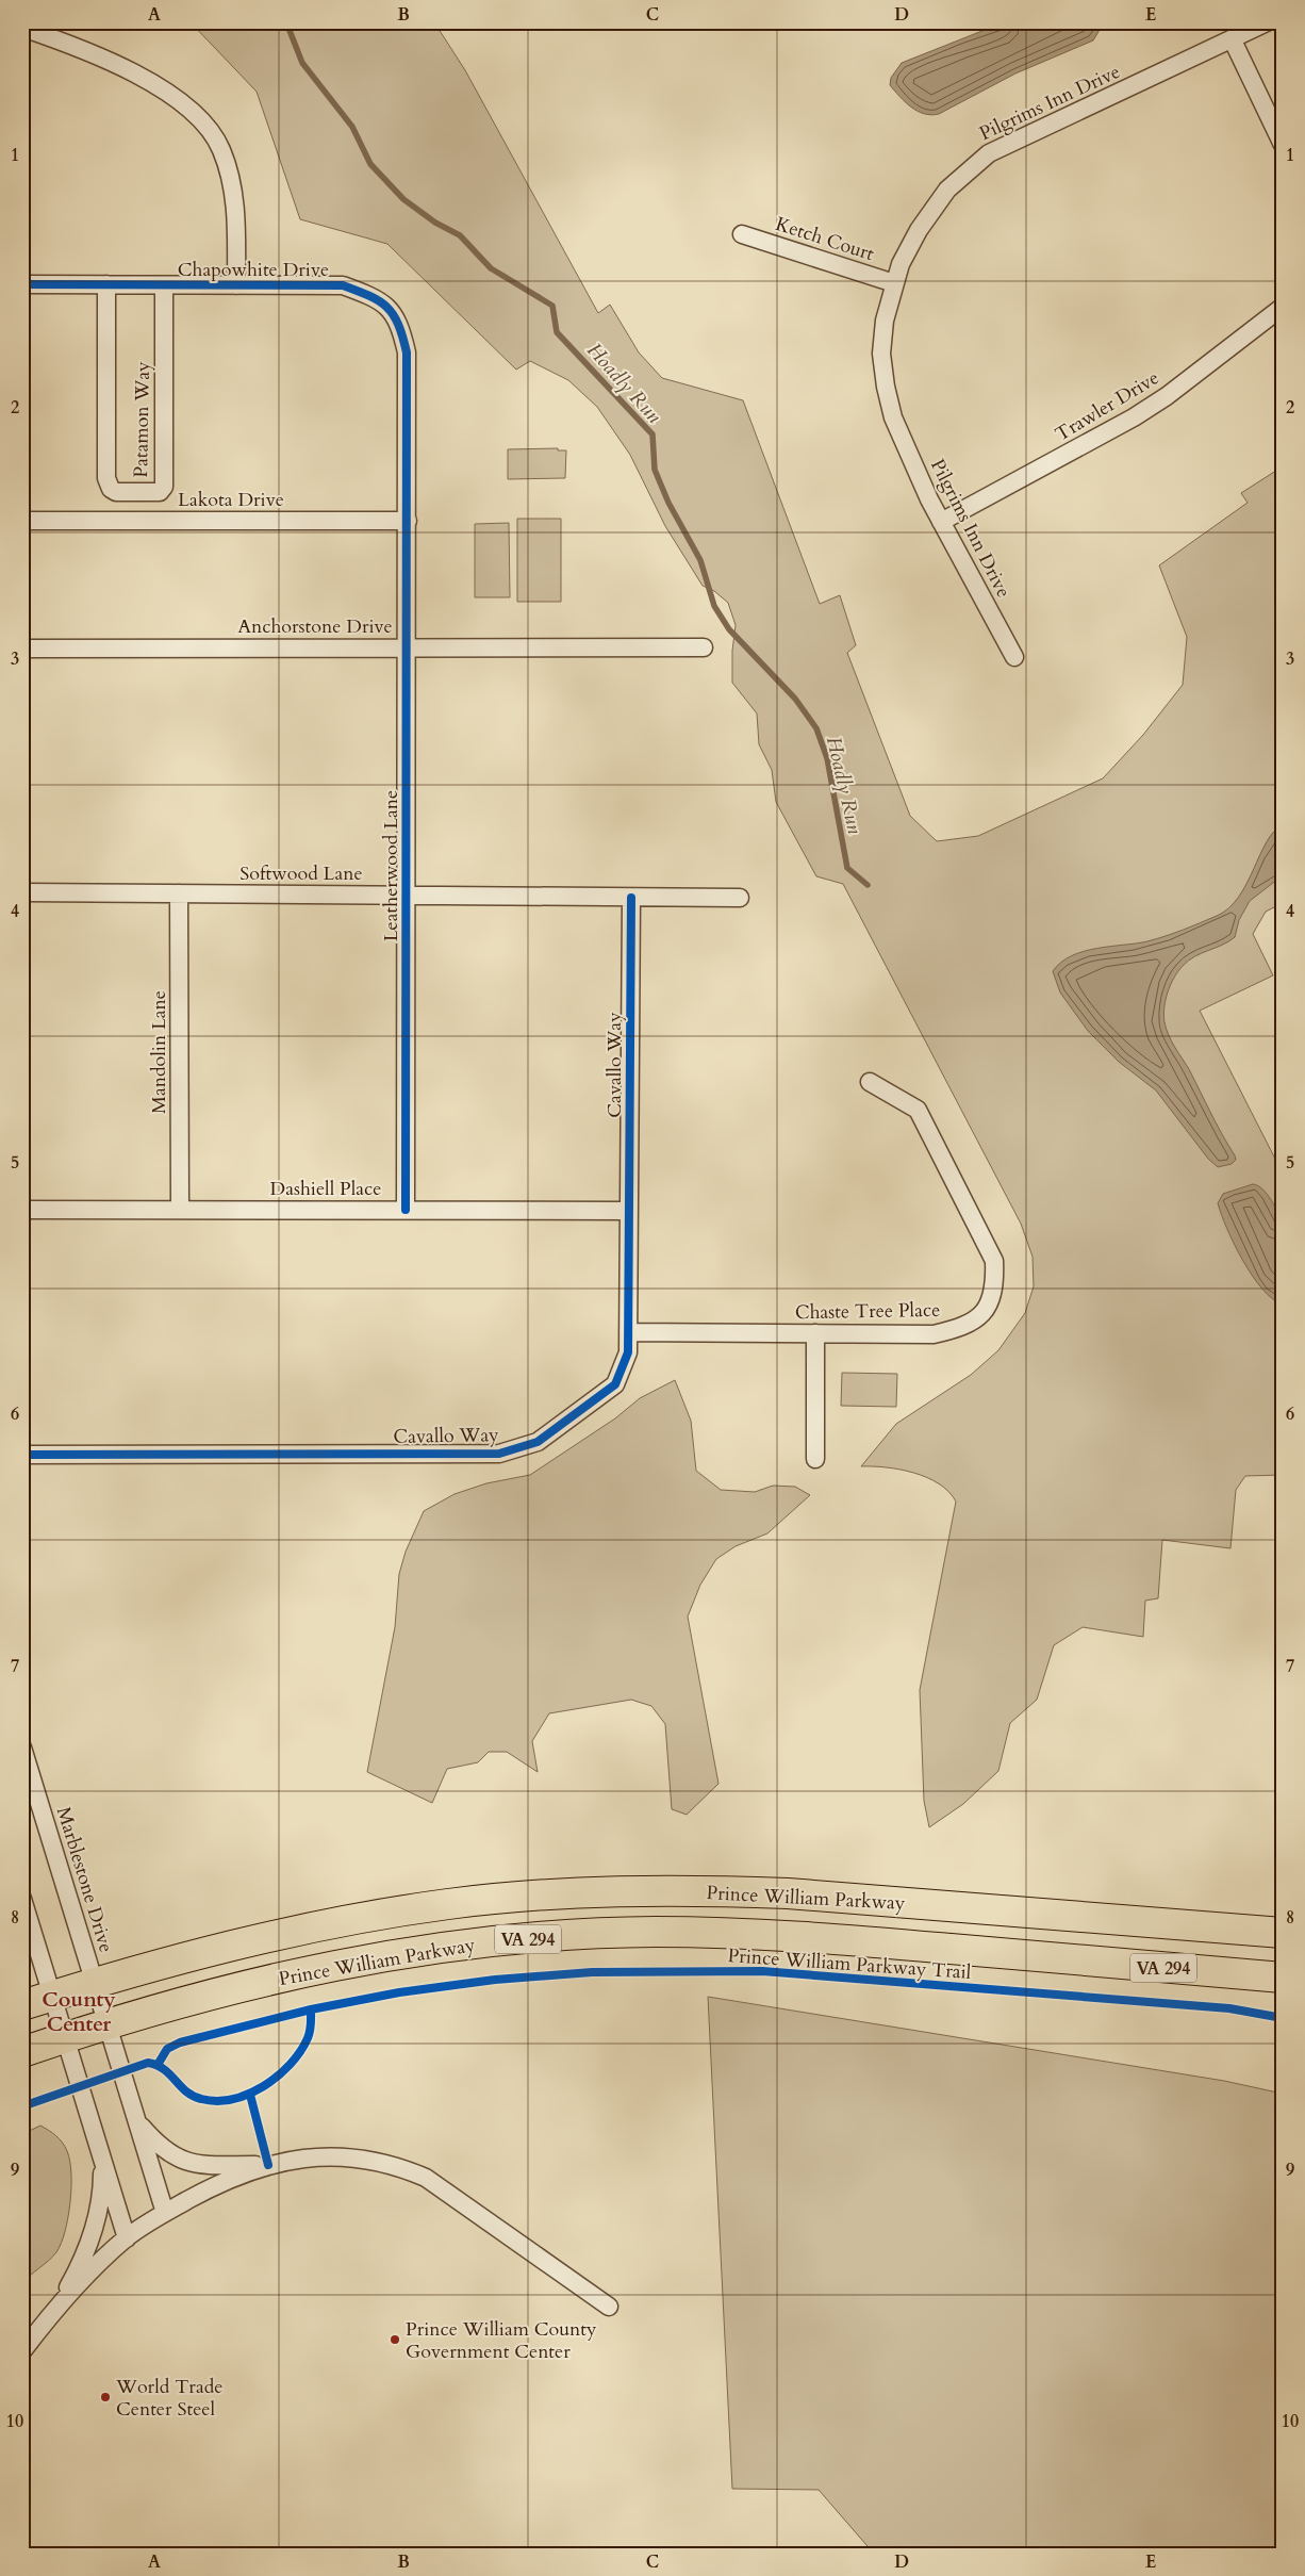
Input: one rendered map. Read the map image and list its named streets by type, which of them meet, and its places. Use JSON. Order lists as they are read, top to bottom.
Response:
{
  "streets": {
    "highway": ["Prince William Parkway", "VA 294"],
    "street": [
      "Pilgrims Inn Drive",
      "Ketch Court",
      "Chapowhite Drive",
      "Trawler Drive",
      "Patamon Way",
      "Lakota Drive",
      "Anchorstone Drive",
      "Leatherwood Lane",
      "Softwood Lane",
      "Mandolin Lane",
      "Cavallo Way",
      "Dashiell Place",
      "Chaste Tree Place",
      "Marblestone Drive"
    ],
    "cycle path": ["Prince William Parkway Trail"]
  },
  "crossings": [
    ["Pilgrims Inn Drive", "Ketch Court"],
    ["Pilgrims Inn Drive", "Trawler Drive"],
    ["Chapowhite Drive", "Patamon Way"],
    ["Chapowhite Drive", "Lakota Drive"],
    ["Chapowhite Drive", "Leatherwood Lane"],
    ["Lakota Drive", "Leatherwood Lane"],
    ["Anchorstone Drive", "Leatherwood Lane"],
    ["Leatherwood Lane", "Softwood Lane"],
    ["Leatherwood Lane", "Dashiell Place"],
    ["Softwood Lane", "Mandolin Lane"],
    ["Softwood Lane", "Cavallo Way"],
    ["Mandolin Lane", "Dashiell Place"],
    ["Cavallo Way", "Dashiell Place"],
    ["Cavallo Way", "Chaste Tree Place"],
    ["Marblestone Drive", "Prince William Parkway"]
  ],
  "districts": ["County Center"],
  "water": ["Hoadly Run"],
  "places": ["Prince William County Government Center", "World Trade Center Steel"],
  "grid": {
    "columns": [
      "A",
      "B",
      "C",
      "D",
      "E"
    ],
    "rows": [
      "1",
      "2",
      "3",
      "4",
      "5",
      "6",
      "7",
      "8",
      "9",
      "10"
    ]
  }
}
